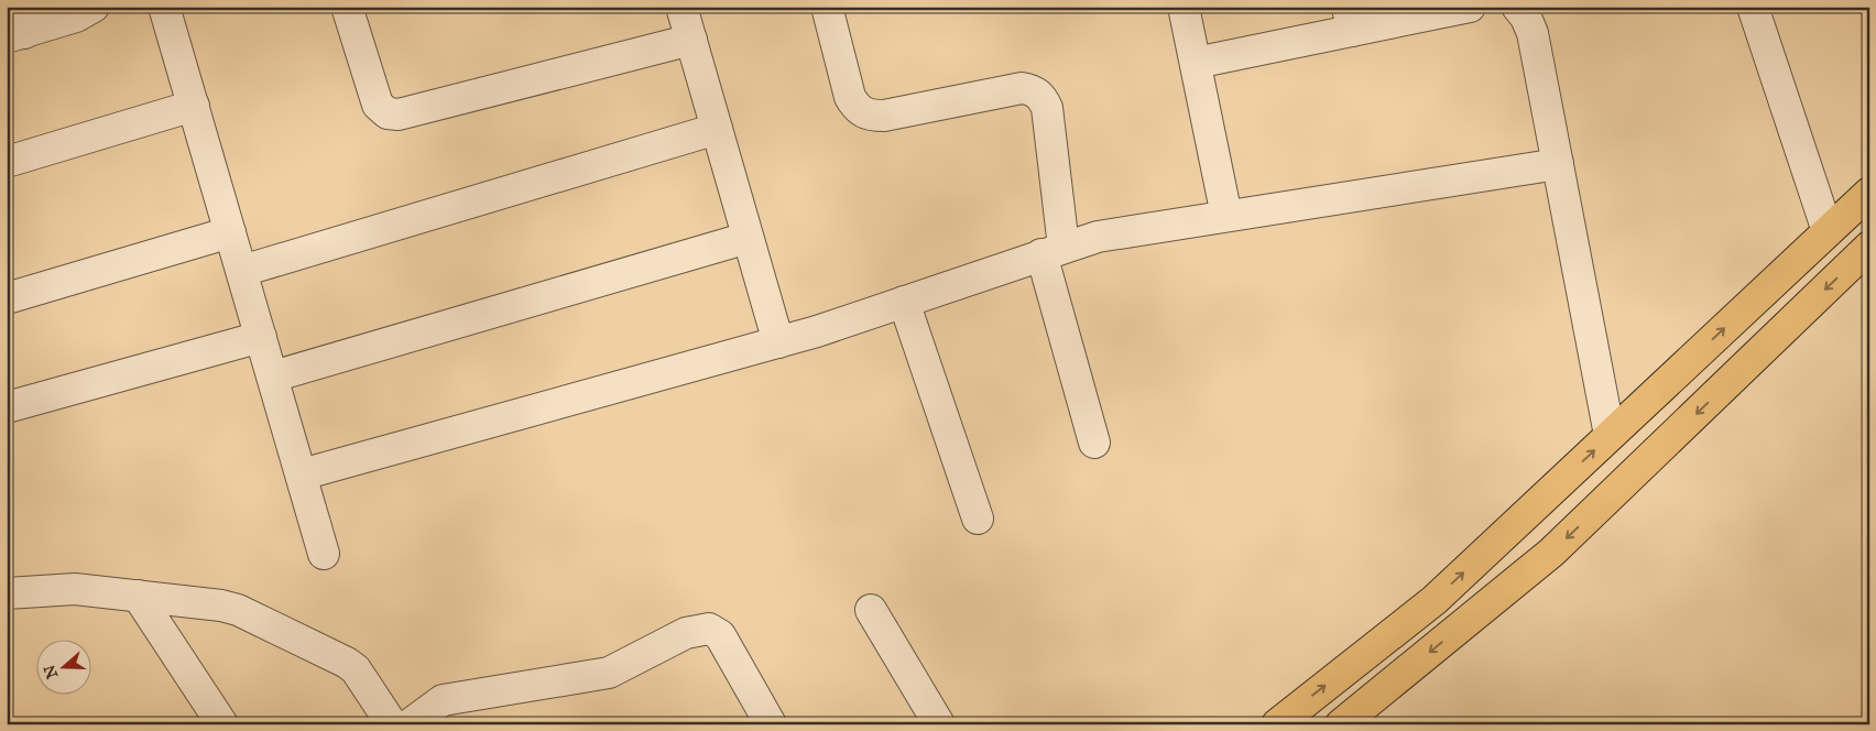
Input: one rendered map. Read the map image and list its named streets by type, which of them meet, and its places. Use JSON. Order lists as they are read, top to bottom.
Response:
{
  "north": "left"
}
